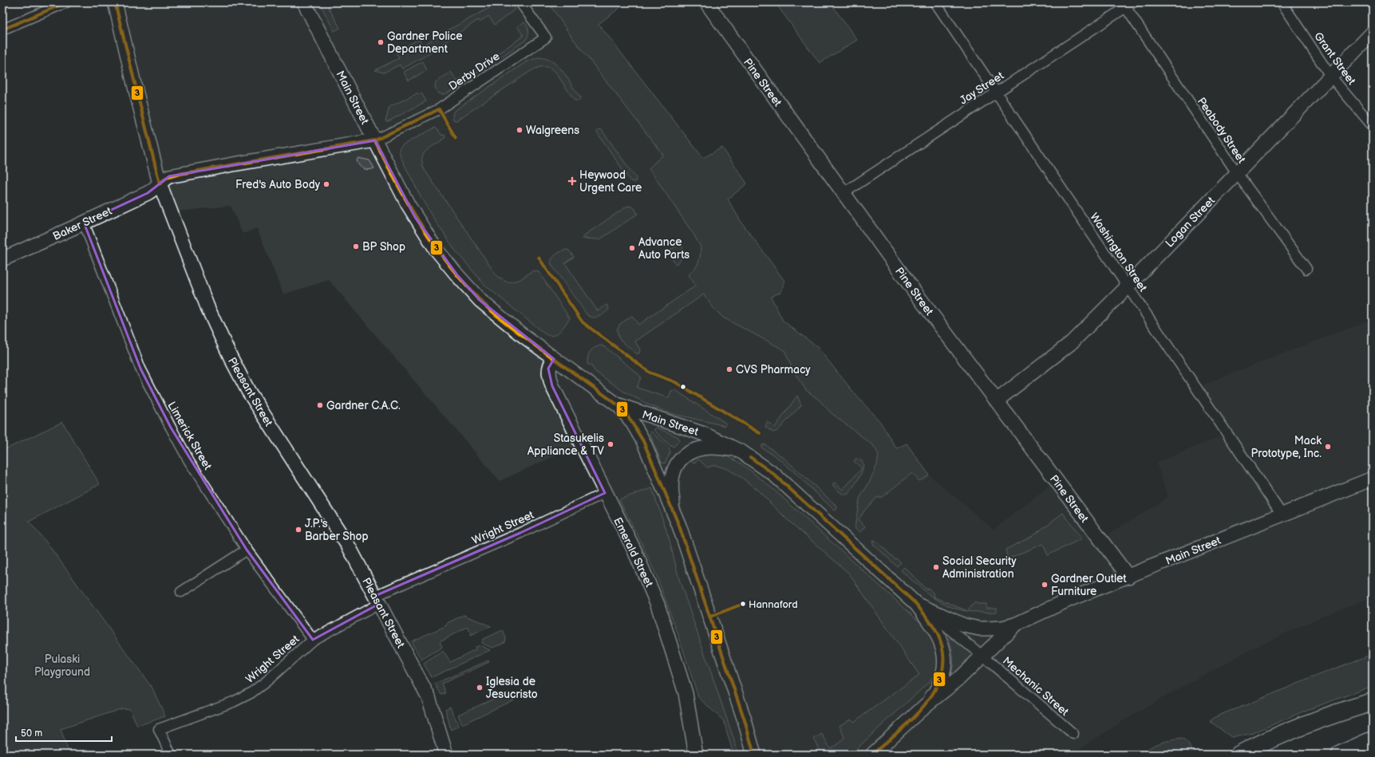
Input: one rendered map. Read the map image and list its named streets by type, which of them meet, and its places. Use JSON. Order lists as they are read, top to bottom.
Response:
{
  "streets": {
    "street": [
      "Grant Street",
      "Derby Drive",
      "Pine Street",
      "Jay Street",
      "Main Street",
      "Peabody Street",
      "Logan Street",
      "Baker Street",
      "Washington Street",
      "Pleasant Street",
      "Limerick Street",
      "Wright Street",
      "Emerald Street",
      "Mechanic Street"
    ]
  },
  "crossings": [
    ["Grant Street", "Logan Street"],
    ["Derby Drive", "Main Street"],
    ["Derby Drive", "Baker Street"],
    ["Pine Street", "Jay Street"],
    ["Pine Street", "Main Street"],
    ["Pine Street", "Logan Street"],
    ["Jay Street", "Peabody Street"],
    ["Jay Street", "Washington Street"],
    ["Main Street", "Baker Street"],
    ["Main Street", "Washington Street"],
    ["Main Street", "Emerald Street"],
    ["Main Street", "Mechanic Street"],
    ["Peabody Street", "Logan Street"],
    ["Logan Street", "Washington Street"],
    ["Baker Street", "Pleasant Street"],
    ["Baker Street", "Limerick Street"],
    ["Pleasant Street", "Wright Street"],
    ["Limerick Street", "Wright Street"],
    ["Wright Street", "Emerald Street"]
  ],
  "parks": ["Pulaski Playground"],
  "places": {
    "other": [
      "Gardner Police Department",
      "Walgreens",
      "Fred's Auto Body",
      "BP Shop",
      "Advance Auto Parts",
      "CVS Pharmacy",
      "Gardner C.A.C.",
      "Stasukelis Appliance & TV",
      "Mack Prototype, Inc.",
      "J.P.'s Barber Shop",
      "Social Security Administration",
      "Gardner Outlet Furniture",
      "Hannaford",
      "Iglesia de Jesucristo"
    ],
    "health": ["Heywood Urgent Care"]
  },
  "lines": ["transit line 3"],
  "scale_bar": "50 m"
}
